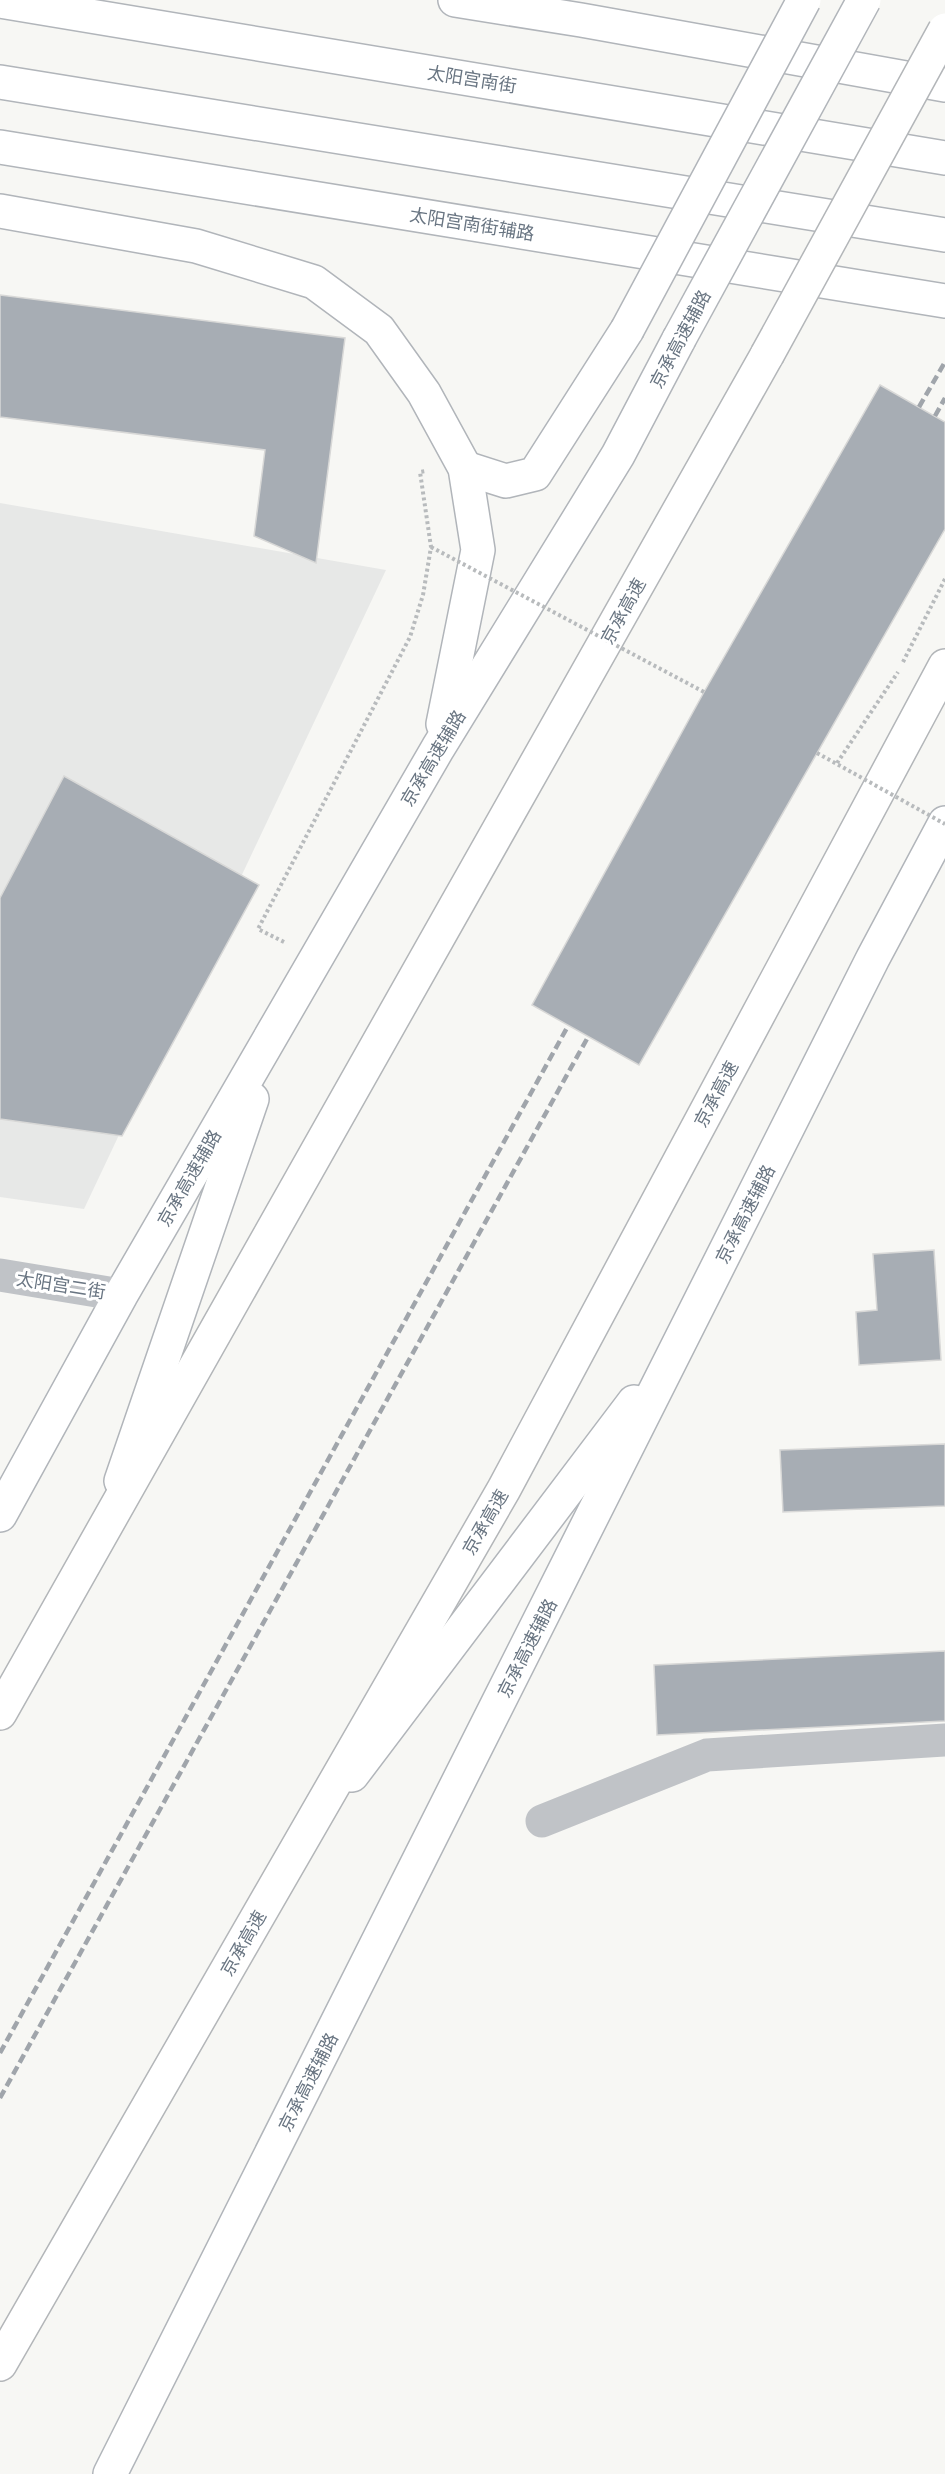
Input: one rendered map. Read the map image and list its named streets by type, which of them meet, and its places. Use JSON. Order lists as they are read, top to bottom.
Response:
{
  "streets": {
    "main road": [
      "太阳宫南街",
      "太阳宫南街辅路",
      "京承高速辅路",
      "京承高速"
    ],
    "street": ["太阳宫二街"]
  },
  "crossings": [
    ["京承高速辅路", "太阳宫二街"]
  ]
}
